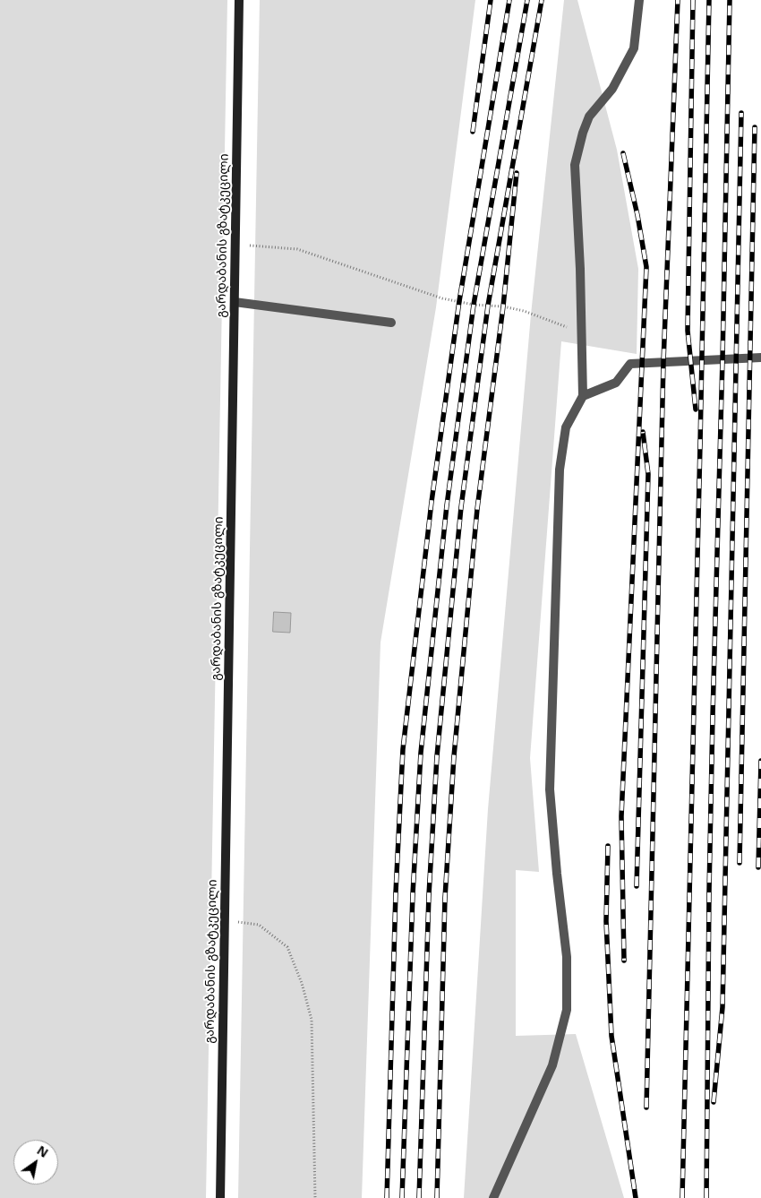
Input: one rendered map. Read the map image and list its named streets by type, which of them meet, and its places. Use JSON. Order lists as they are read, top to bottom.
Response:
{
  "streets": {
    "main road": ["გარდაბანის გზატკეცილი"]
  },
  "north": "top right"
}
